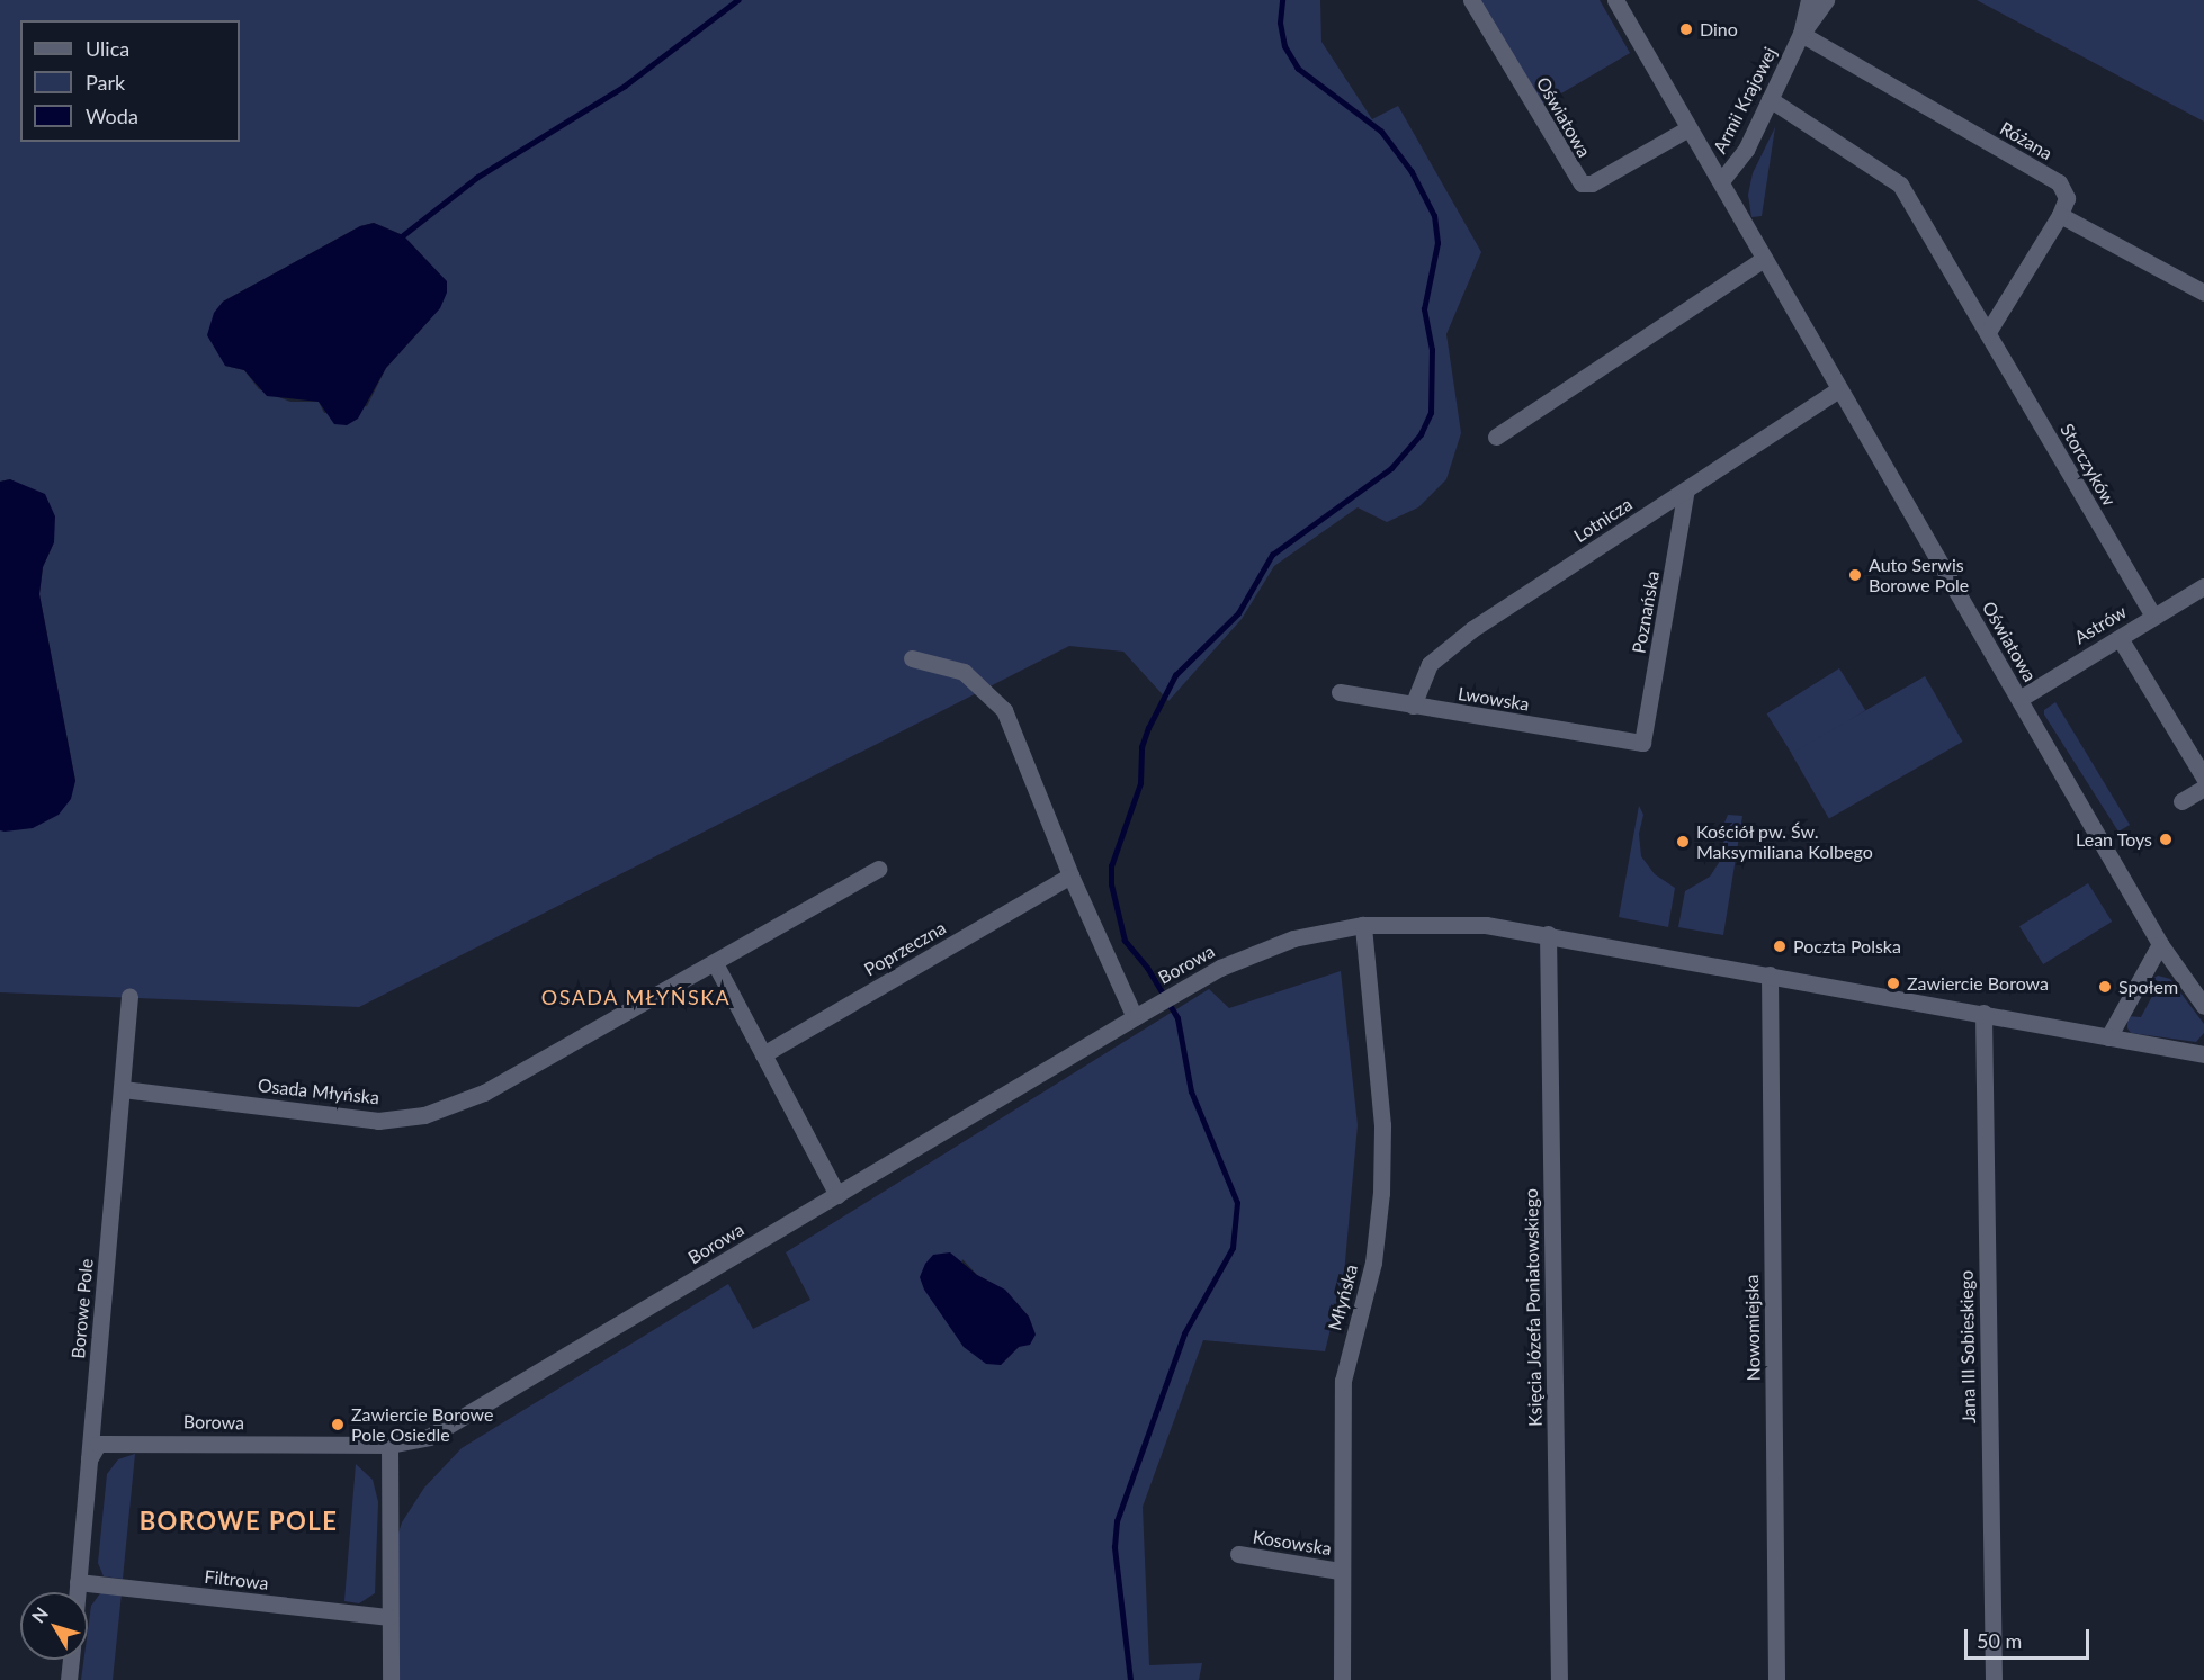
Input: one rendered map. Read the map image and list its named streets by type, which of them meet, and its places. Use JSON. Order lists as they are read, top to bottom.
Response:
{
  "streets": {
    "street": [
      "Armii Krajowej",
      "Oświatowa",
      "Różana",
      "Storczyków",
      "Lotnicza",
      "Poznańska",
      "Astrów",
      "Lwowska",
      "Poprzeczna",
      "Borowa",
      "Osada Młyńska",
      "Młyńska",
      "Księcia Józefa Poniatowskiego",
      "Borowe Pole",
      "Nowomiejska",
      "Jana III Sobieskiego",
      "Kosowska",
      "Filtrowa"
    ]
  },
  "crossings": [
    ["Armii Krajowej", "Oświatowa"],
    ["Armii Krajowej", "Różana"],
    ["Armii Krajowej", "Storczyków"],
    ["Oświatowa", "Lotnicza"],
    ["Oświatowa", "Astrów"],
    ["Storczyków", "Astrów"],
    ["Lotnicza", "Poznańska"],
    ["Lotnicza", "Lwowska"],
    ["Poznańska", "Lwowska"],
    ["Borowa", "Młyńska"],
    ["Borowa", "Księcia Józefa Poniatowskiego"],
    ["Borowa", "Borowe Pole"],
    ["Borowa", "Nowomiejska"],
    ["Borowa", "Jana III Sobieskiego"],
    ["Osada Młyńska", "Borowe Pole"],
    ["Młyńska", "Kosowska"],
    ["Borowe Pole", "Filtrowa"]
  ],
  "districts": ["OSADA MŁYŃSKA", "BOROWE POLE"],
  "places": [
    "Dino",
    "Auto Serwis Borowe Pole",
    "Lean Toys",
    "Kościół pw. Św. Maksymiliana Kolbego",
    "Poczta Polska",
    "Zawiercie Borowa",
    "Społem",
    "Zawiercie Borowe Pole Osiedle"
  ],
  "legend": ["Ulica", "Park", "Woda"],
  "scale_bar": "50 m",
  "north": "top left"
}
